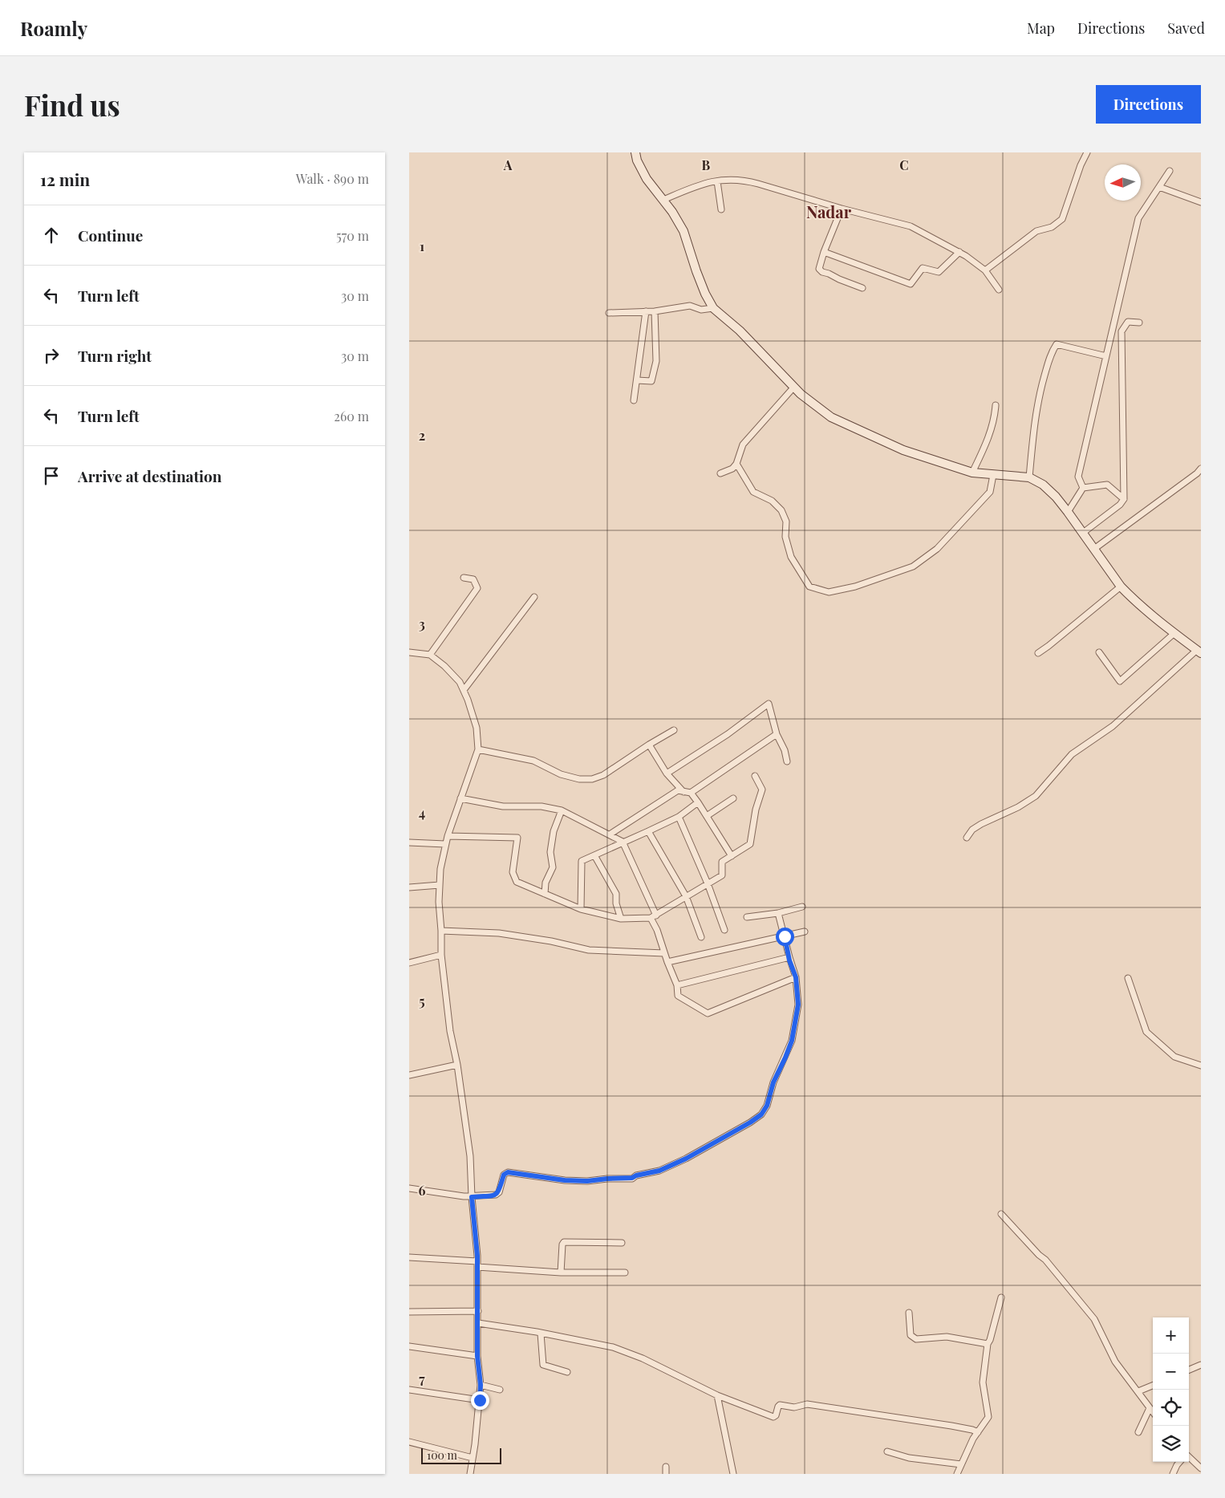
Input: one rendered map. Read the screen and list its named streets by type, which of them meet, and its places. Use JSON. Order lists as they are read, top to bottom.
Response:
{
  "districts": ["Nadar"],
  "scale_bar": "100 m",
  "north": "left",
  "page": {
    "header": "Roamly",
    "nav": ["Map", "Directions", "Saved"],
    "buttons": "Directions",
    "title": "Find us",
    "heading": ["12 min", "Walk · 890 m"],
    "list": [
      ["Continue", "570 m"],
      ["Turn left", "30 m"],
      ["Turn right", "30 m"],
      ["Turn left", "260 m"],
      "Arrive at destination"
    ],
    "map_buttons": ["+", "−"],
    "scale": "100 m"
  },
  "grid": {
    "columns": ["A", "B", "C"],
    "rows": [
      "1",
      "2",
      "3",
      "4",
      "5",
      "6",
      "7"
    ]
  }
}
